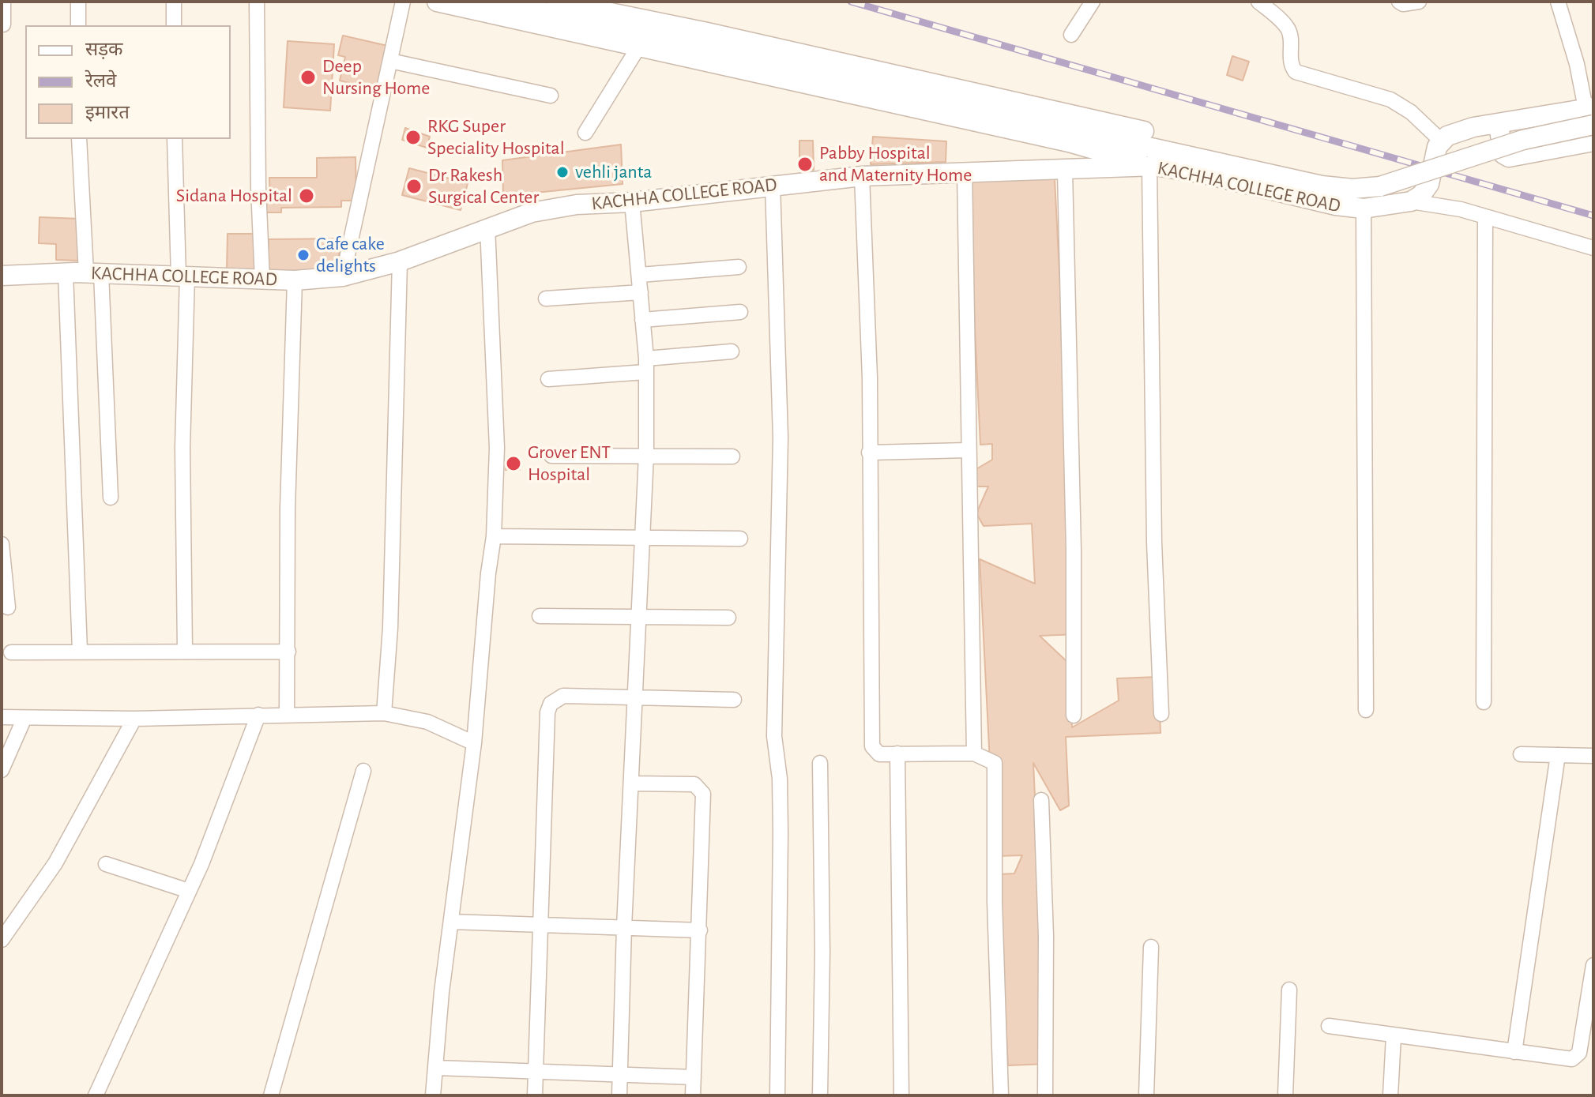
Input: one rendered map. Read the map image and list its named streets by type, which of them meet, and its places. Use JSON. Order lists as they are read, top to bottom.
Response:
{
  "streets": {
    "street": ["KACHHA COLLEGE ROAD"]
  },
  "places": [
    "Deep Nursing Home",
    "RKG Super Speciality Hospital",
    "Pabby Hospital and Maternity Home",
    "vehli janta",
    "Dr Rakesh Surgical Center",
    "Sidana Hospital",
    "Cafe cake delights",
    "Grover ENT Hospital"
  ],
  "legend": ["सड़क", "रेलवे", "इमारत"]
}
